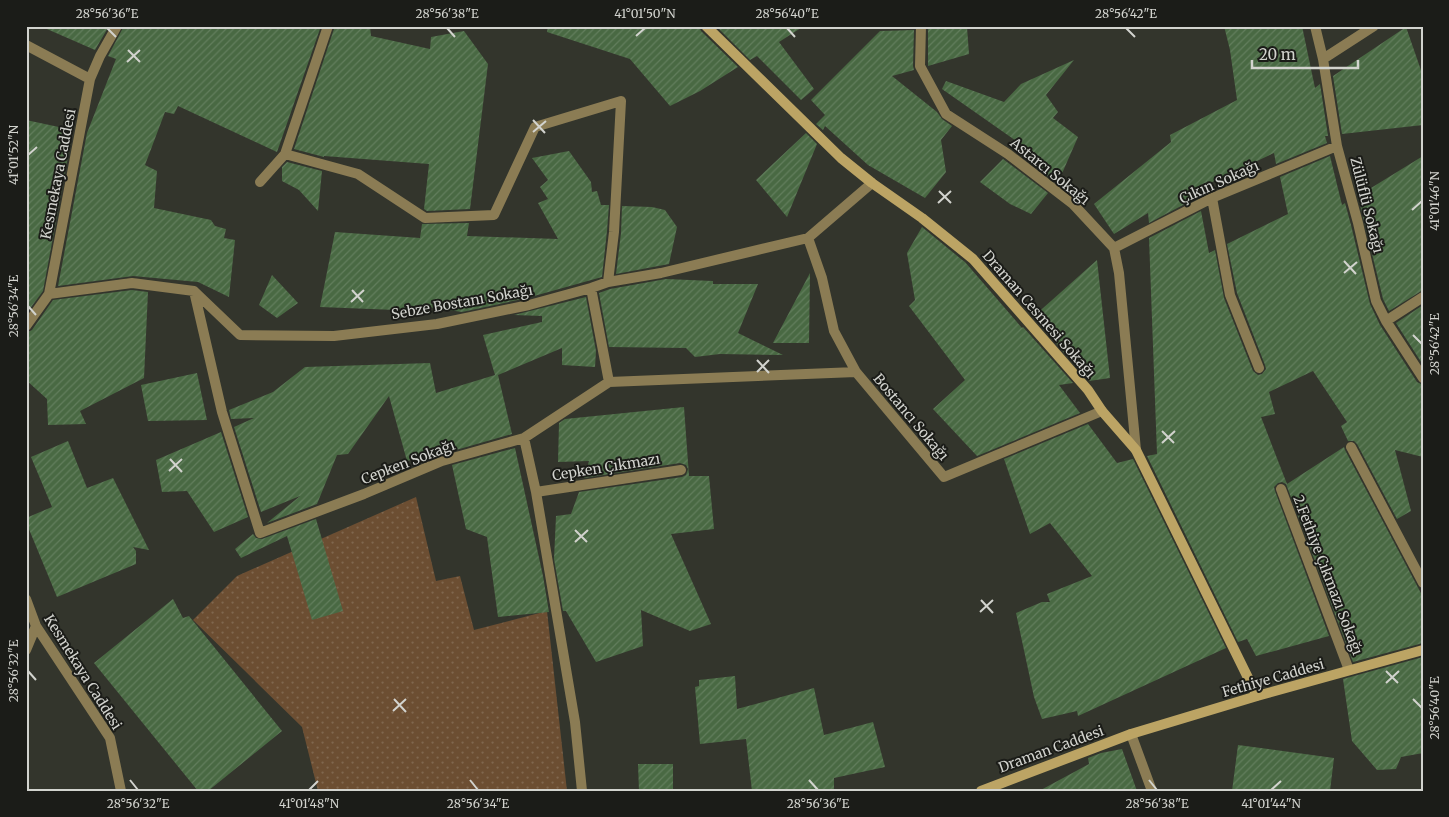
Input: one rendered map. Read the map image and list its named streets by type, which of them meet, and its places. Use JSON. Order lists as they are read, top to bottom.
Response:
{
  "streets": {
    "street": [
      "Astarcı Sokağı",
      "Kesmekaya Caddesi",
      "Çıkın Sokağı",
      "Zülüflü Sokağı",
      "Sebze Bostanı Sokağı",
      "Draman Cesmesi Sokağı",
      "Bostancı Sokağı",
      "Cepken Sokağı",
      "Cepken Çıkmazı",
      "2.Fethiye Çıkmazı Sokağı",
      "Fethiye Caddesi",
      "Draman Caddesi"
    ]
  },
  "crossings": [
    ["Astarcı Sokağı", "Çıkın Sokağı"],
    ["Çıkın Sokağı", "Zülüflü Sokağı"],
    ["Sebze Bostanı Sokağı", "Draman Cesmesi Sokağı"],
    ["Sebze Bostanı Sokağı", "Cepken Sokağı"],
    ["Draman Cesmesi Sokağı", "Bostancı Sokağı"],
    ["Draman Cesmesi Sokağı", "Fethiye Caddesi"],
    ["2.Fethiye Çıkmazı Sokağı", "Fethiye Caddesi"],
    ["Fethiye Caddesi", "Draman Caddesi"]
  ],
  "scale_bar": "20 m",
  "coordinates": [
    "28°56'36\"E",
    "28°56'38\"E",
    "41°01'50\"N",
    "28°56'40\"E",
    "28°56'42\"E",
    "41°01'52\"N",
    "41°01'46\"N",
    "28°56'34\"E",
    "28°56'32\"E",
    "41°01'48\"N",
    "41°01'44\"N"
  ]
}
